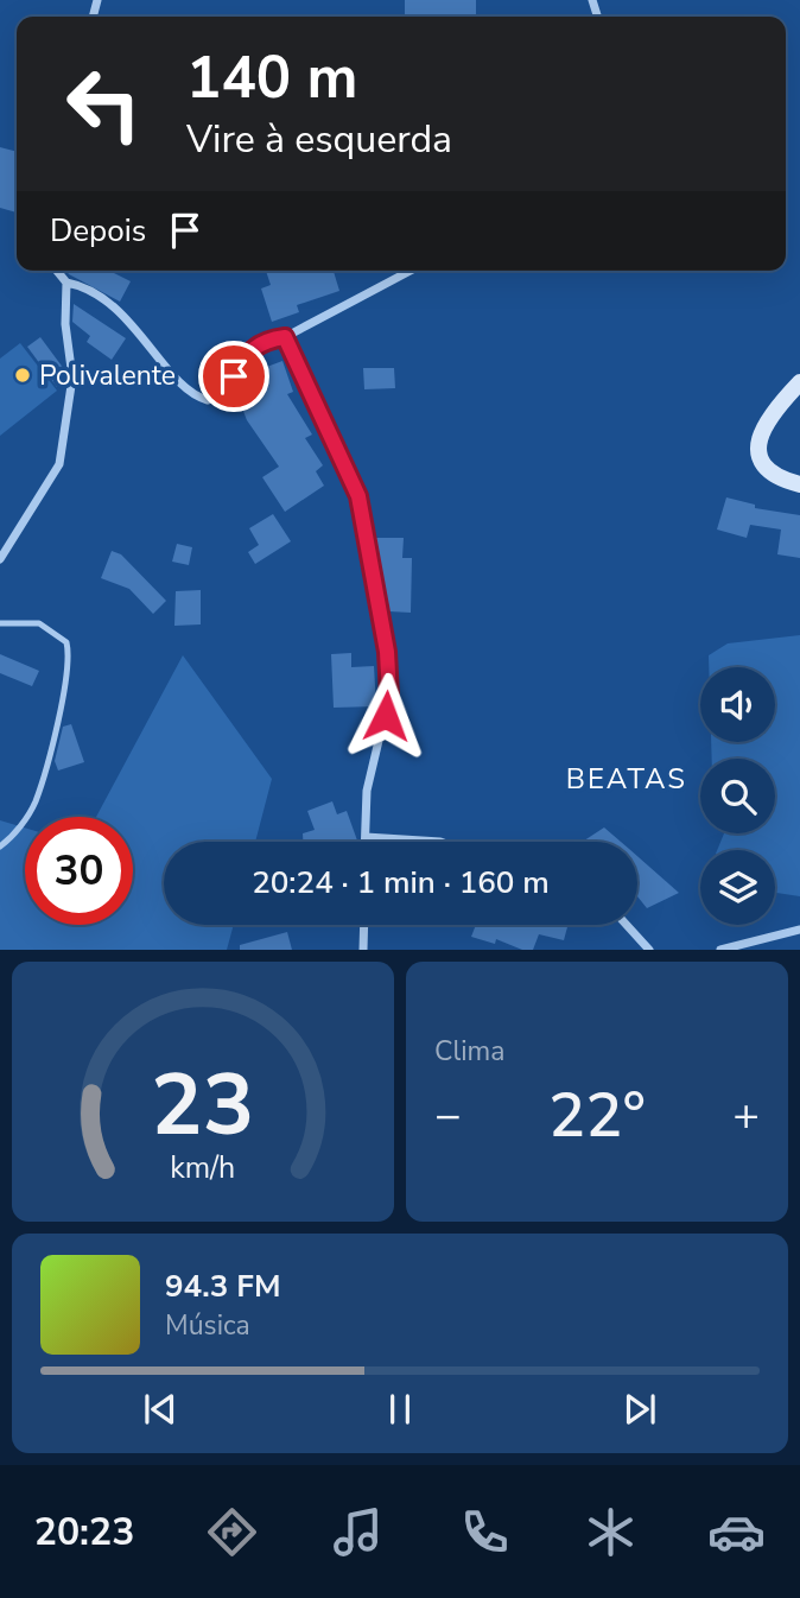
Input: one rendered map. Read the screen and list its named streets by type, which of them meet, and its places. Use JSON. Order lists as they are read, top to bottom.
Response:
{
  "districts": ["BEATAS"],
  "places": ["Polivalente"],
  "page": {
    "turn": ["140 m", "Vire à esquerda"],
    "then": "Depois",
    "limit": "30",
    "trip": "20:24 · 1 min · 160 m",
    "tile": "Clima",
    "heat": ["−", "22°", "+"],
    "song": ["94.3 FM", "Música"],
    "tabs": "20:23",
    "gauge": ["23", "km/h"]
  }
}
